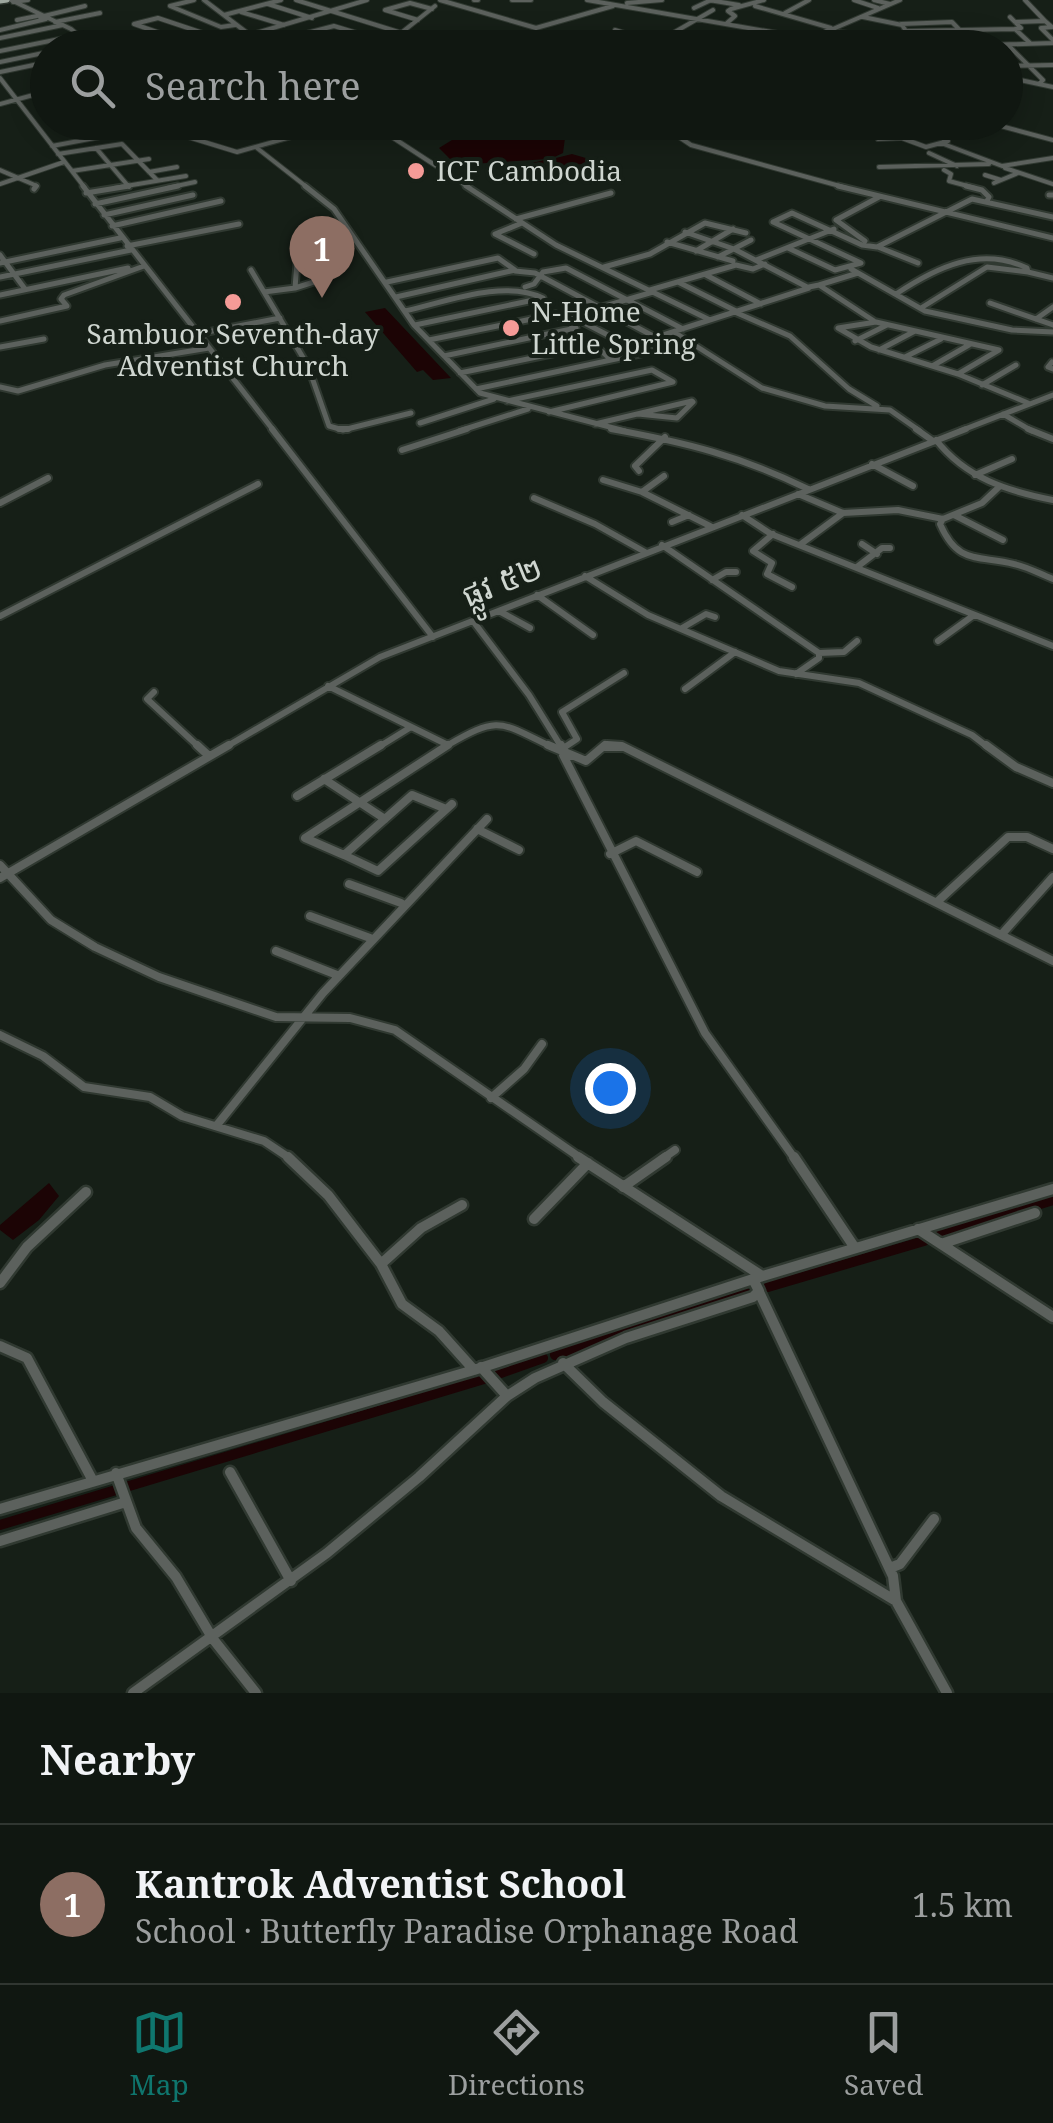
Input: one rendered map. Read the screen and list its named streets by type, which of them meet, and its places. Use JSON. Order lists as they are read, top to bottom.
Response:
{
  "streets": {
    "street": ["ផ្លូវ ៥២"]
  },
  "places": ["ICF Cambodia", "Sambuor Seventh-day Adventist Church", "N-Home Little Spring"],
  "page": {
    "search": "Search here",
    "pins": "1",
    "heading": "Nearby",
    "list": [
      {
        "mark": "1",
        "name": "Kantrok Adventist School",
        "note": "School · Butterfly Paradise Orphanage Road",
        "value": "1.5 km"
      }
    ],
    "nav": ["Map", "Directions", "Saved"]
  }
}
